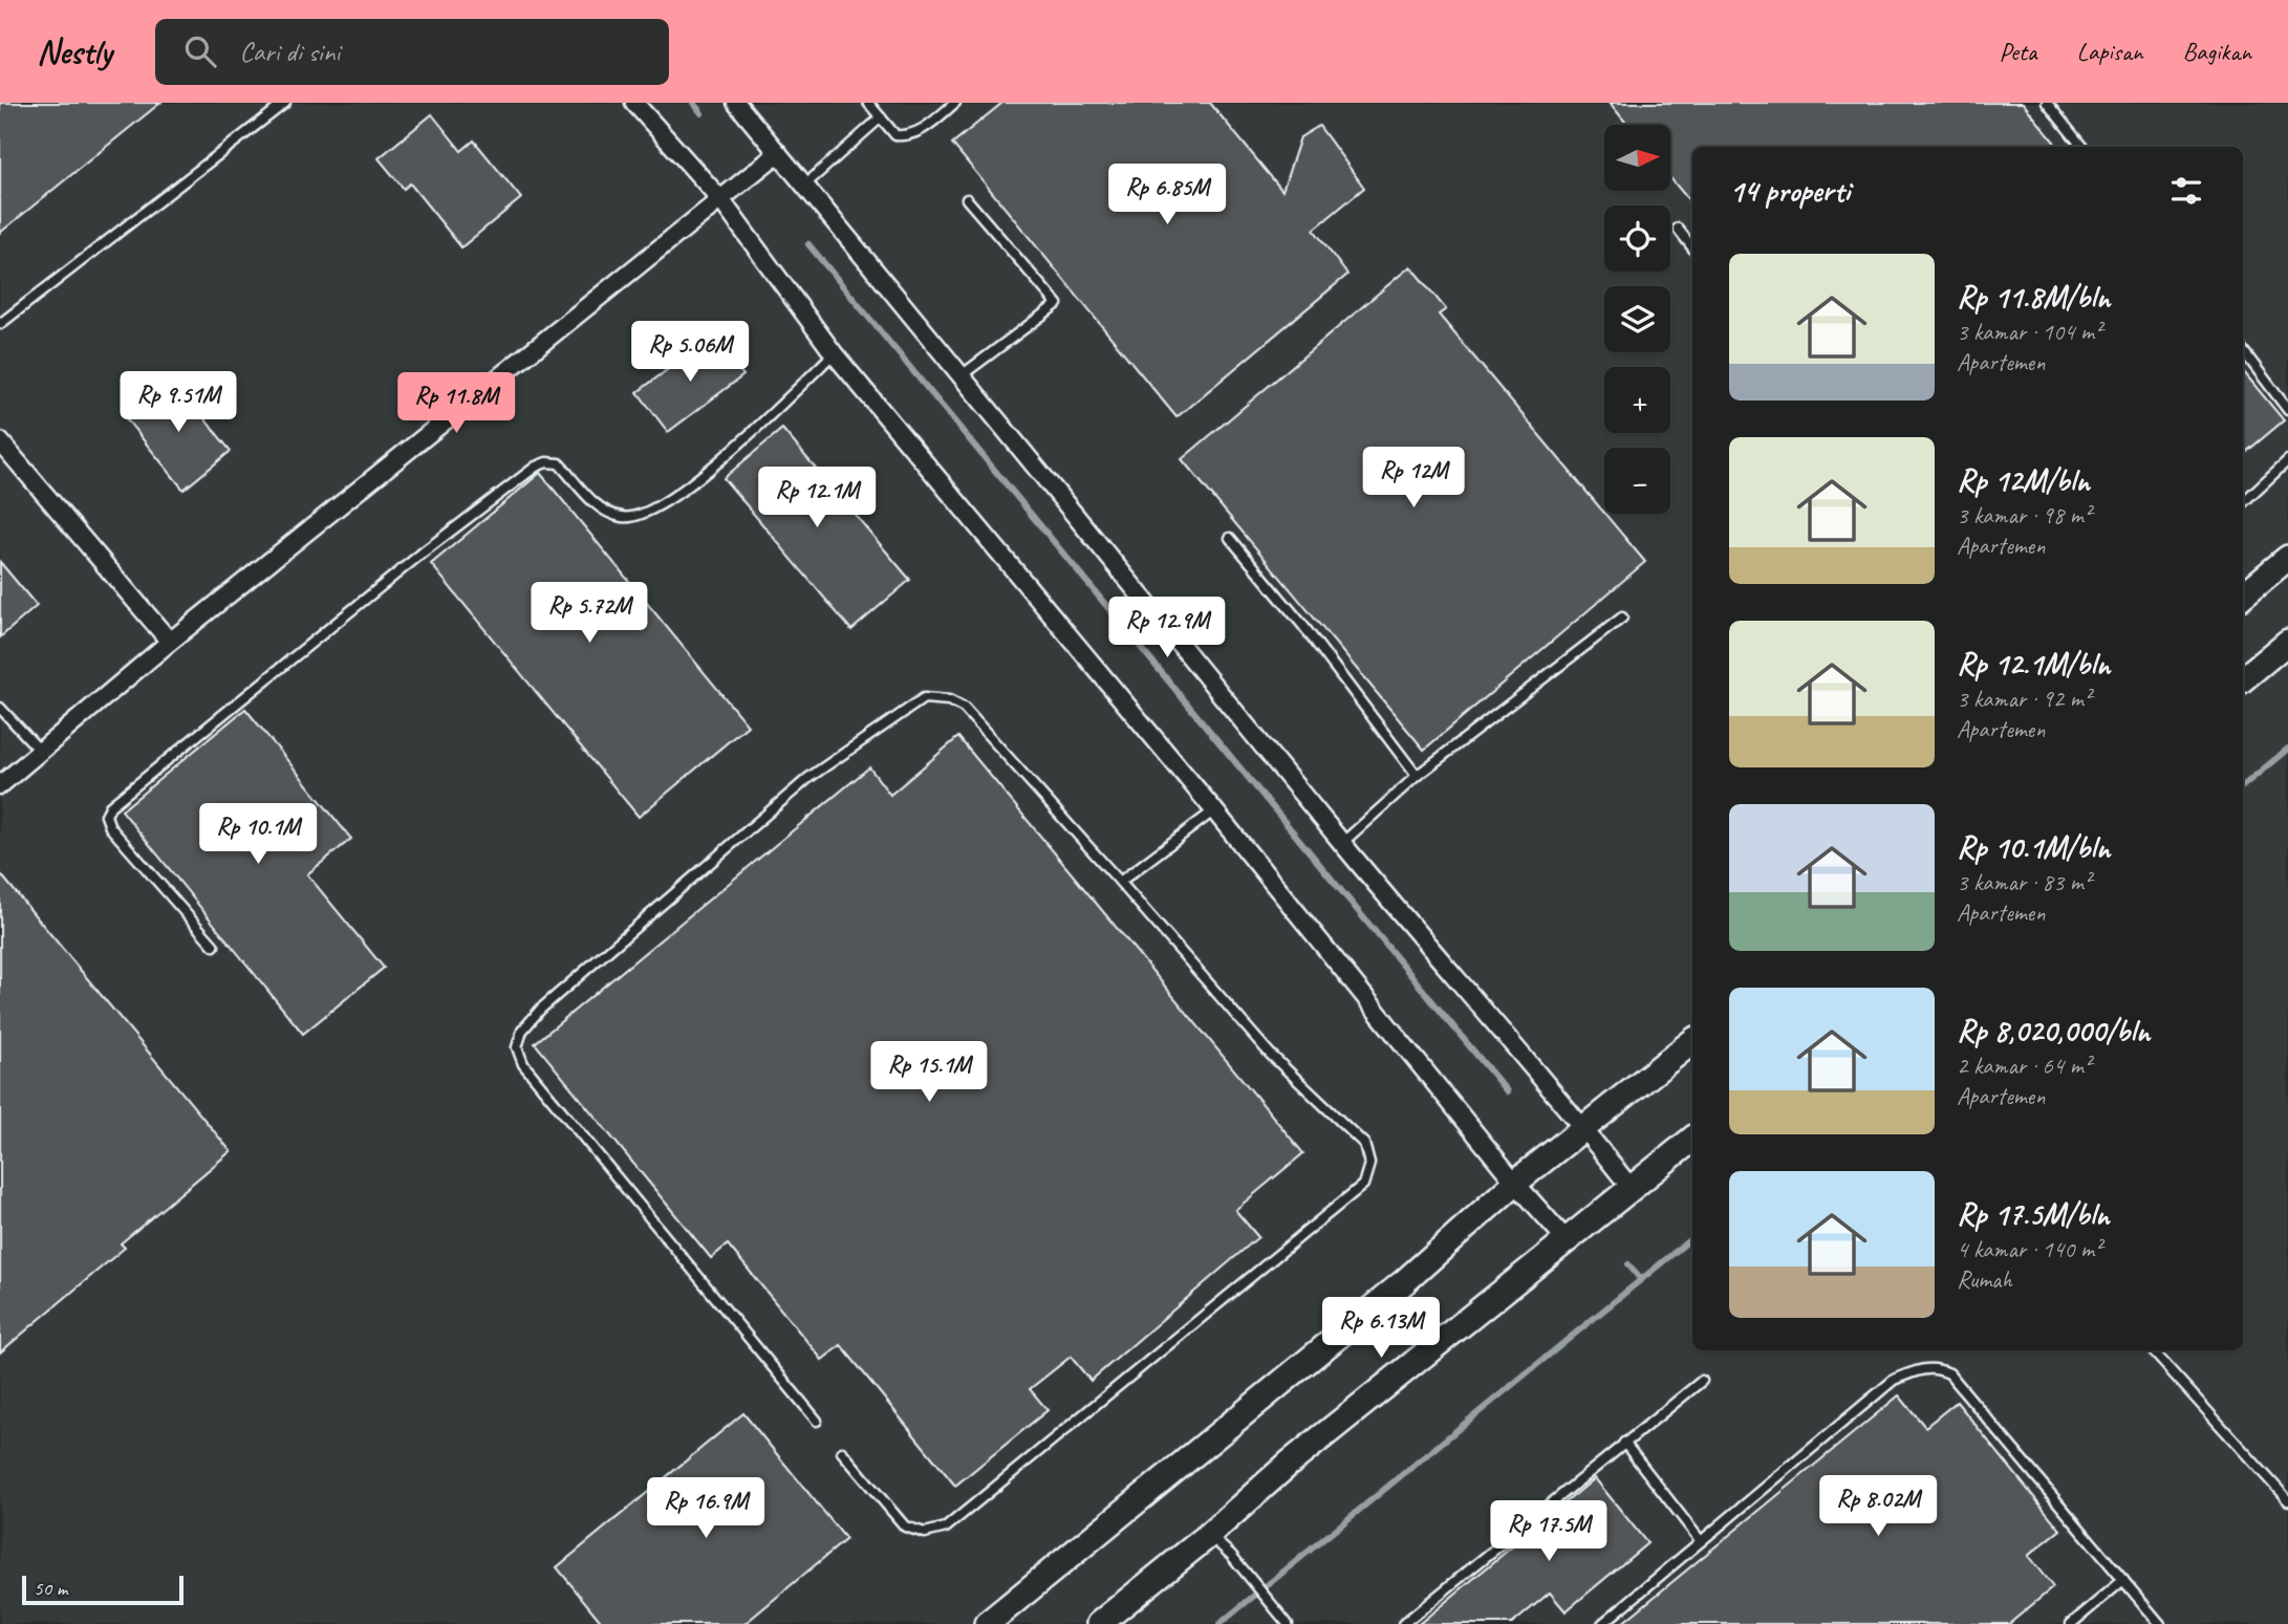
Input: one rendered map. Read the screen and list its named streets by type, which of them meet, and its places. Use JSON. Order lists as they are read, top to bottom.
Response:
{
  "scale_bar": "50 m",
  "north": "right",
  "page": {
    "header": "Nestly",
    "search": "Cari di sini",
    "nav": ["Peta", "Lapisan", "Bagikan"],
    "map_buttons": ["+", "−"],
    "heading": "14 properti",
    "price": [
      "Rp 6.85M",
      "Rp 5.06M",
      "Rp 9.51M",
      "Rp 11.8M",
      "Rp 12M",
      "Rp 12.1M",
      "Rp 5.72M",
      "Rp 12.9M",
      "Rp 10.1M",
      "Rp 15.1M",
      "Rp 6.13M",
      "Rp 8.02M",
      "Rp 16.9M",
      "Rp 17.5M"
    ],
    "list": [
      {
        "name": "Rp 11.8M/bln",
        "note": "3 kamar · 104 m² · Apartemen"
      },
      {
        "name": "Rp 12M/bln",
        "note": "3 kamar · 98 m² · Apartemen"
      },
      {
        "name": "Rp 12.1M/bln",
        "note": "3 kamar · 92 m² · Apartemen"
      },
      {
        "name": "Rp 10.1M/bln",
        "note": "3 kamar · 83 m² · Apartemen"
      },
      {
        "name": "Rp 8,020,000/bln",
        "note": "2 kamar · 64 m² · Apartemen"
      },
      {
        "name": "Rp 17.5M/bln",
        "note": "4 kamar · 140 m² · Rumah"
      }
    ],
    "scale": "50 m"
  }
}
